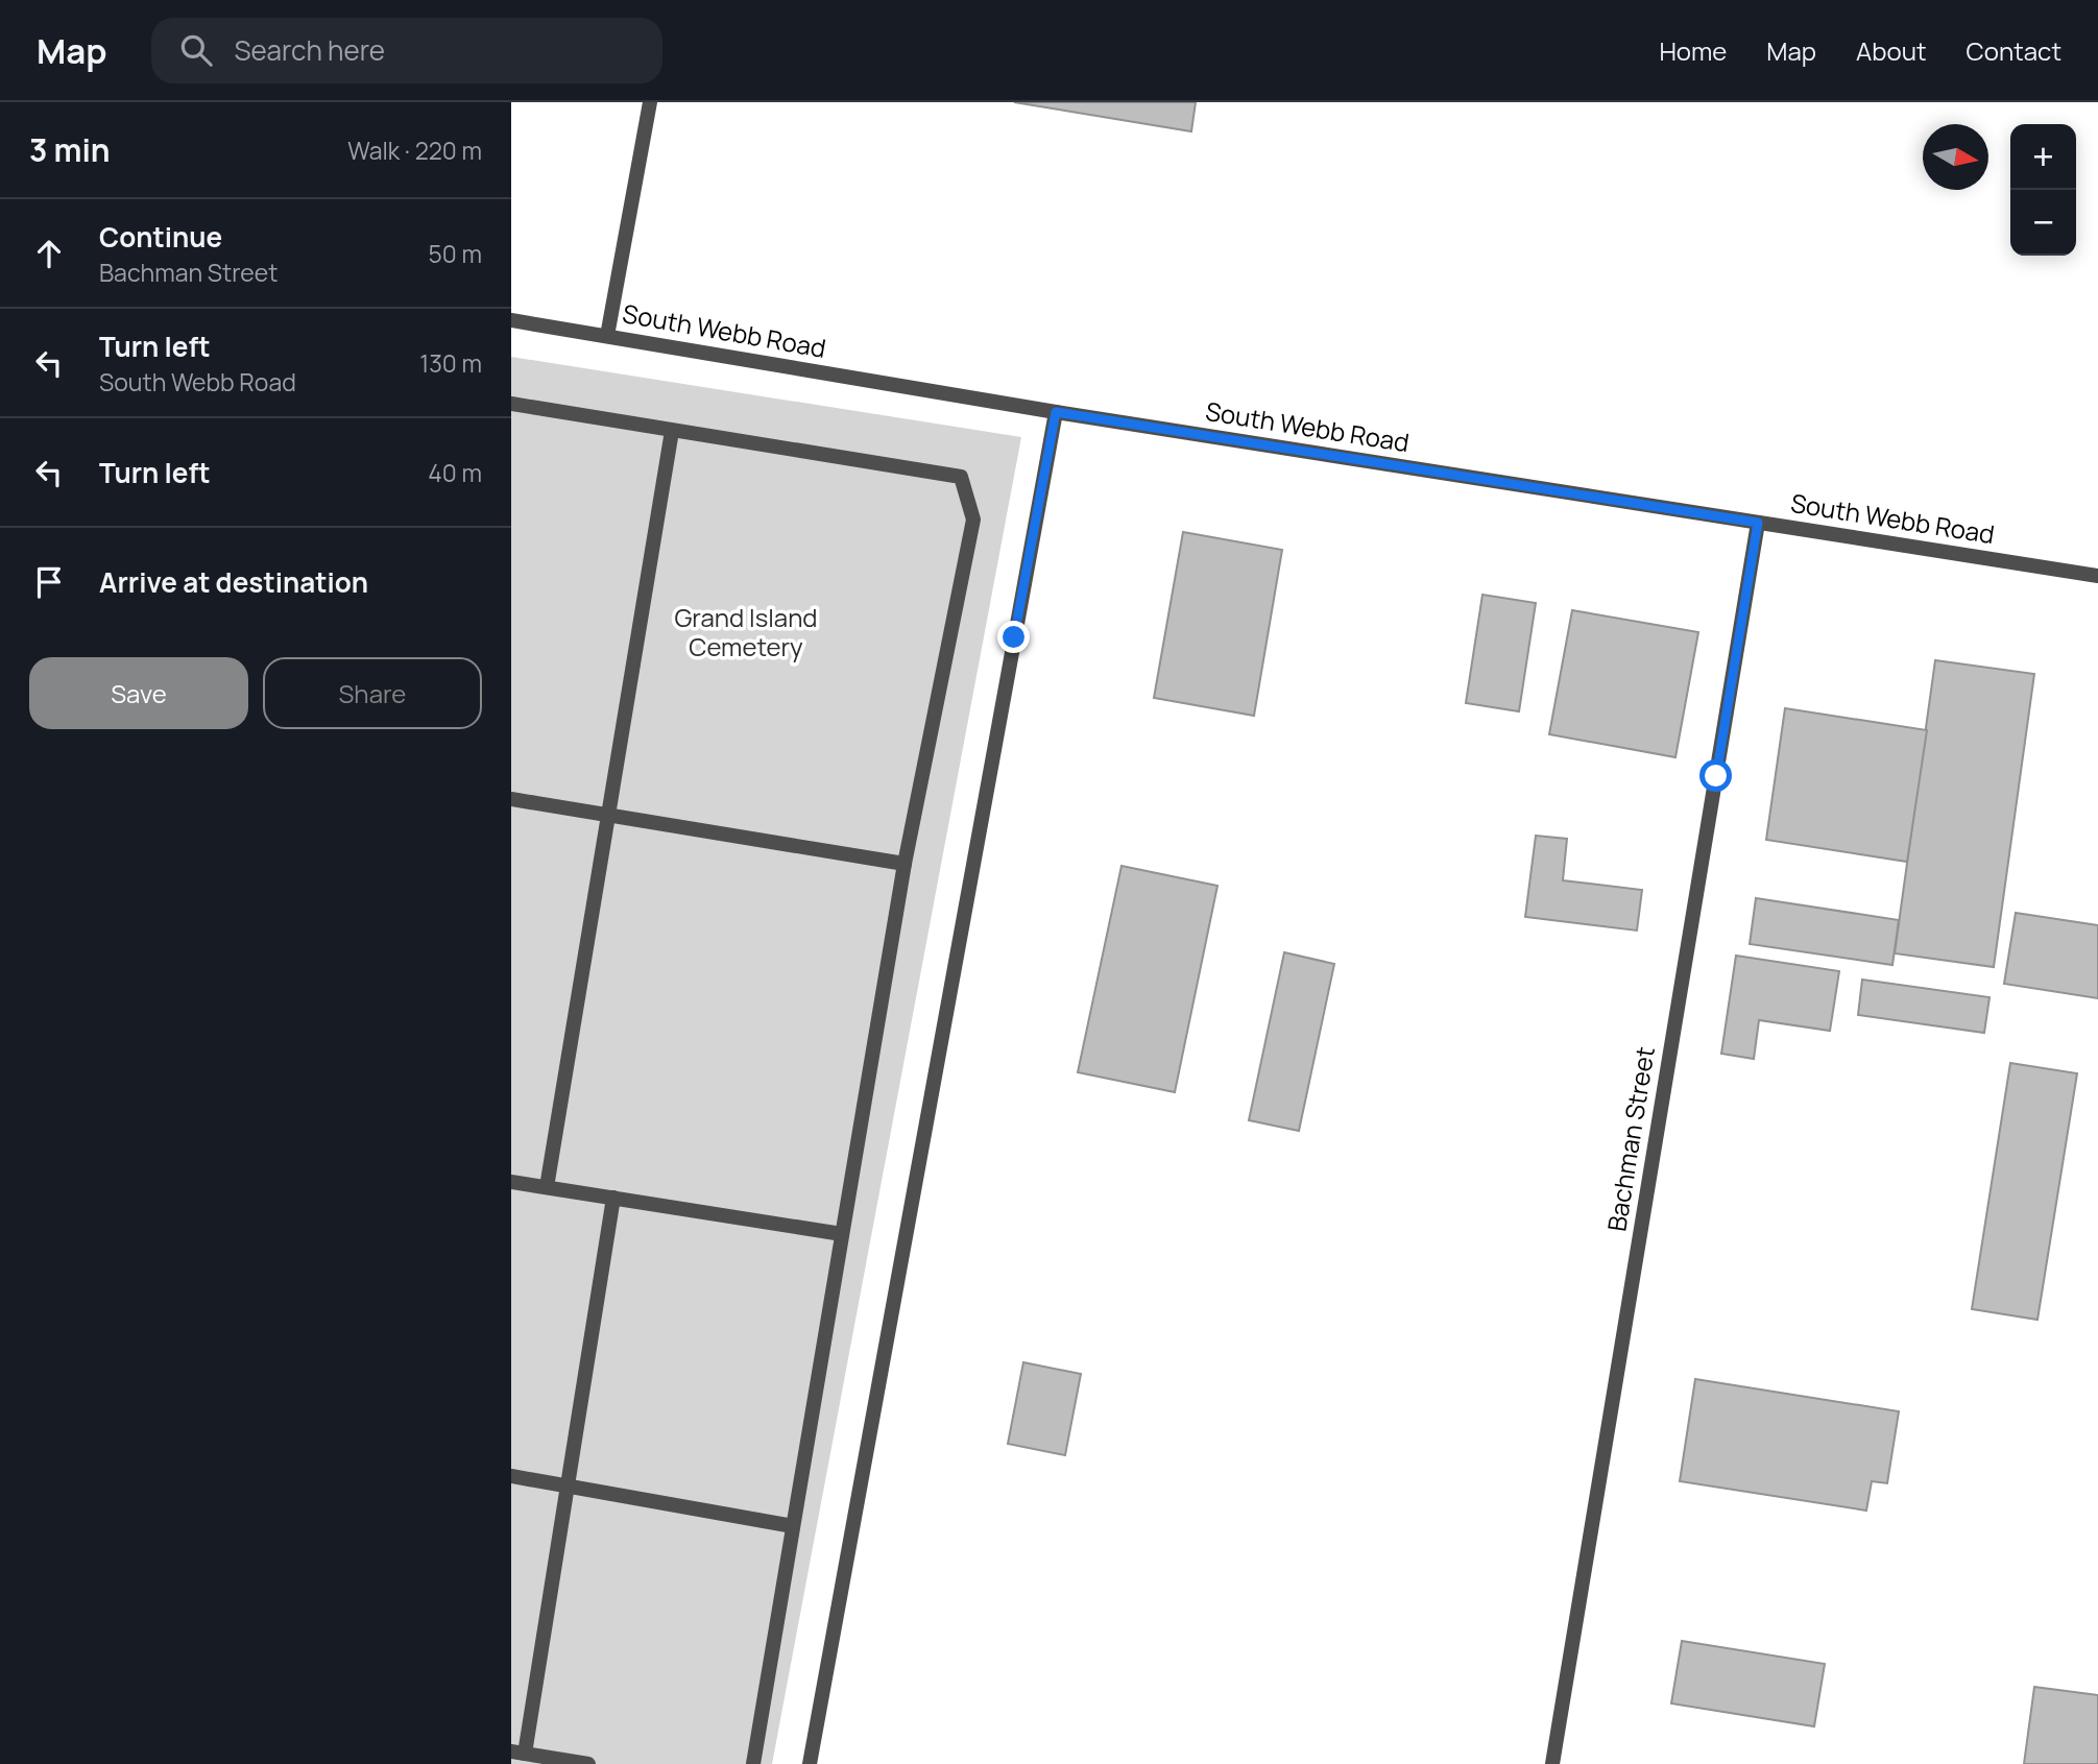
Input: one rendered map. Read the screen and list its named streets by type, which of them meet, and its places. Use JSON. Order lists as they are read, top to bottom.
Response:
{
  "streets": {
    "street": ["South Webb Road", "Bachman Street"]
  },
  "crossings": [
    ["South Webb Road", "Bachman Street"]
  ],
  "parks": ["Grand Island Cemetery"],
  "north": "right",
  "page": {
    "header": "Map",
    "search": "Search here",
    "nav": [
      "Home",
      "Map",
      "About",
      "Contact"
    ],
    "heading": ["3 min", "Walk · 220 m"],
    "map_buttons": ["+", "−"],
    "list": [
      ["Continue", "Bachman Street", "50 m"],
      ["Turn left", "South Webb Road", "130 m"],
      ["Turn left", "40 m"],
      "Arrive at destination"
    ],
    "buttons": ["Save", "Share"]
  }
}
